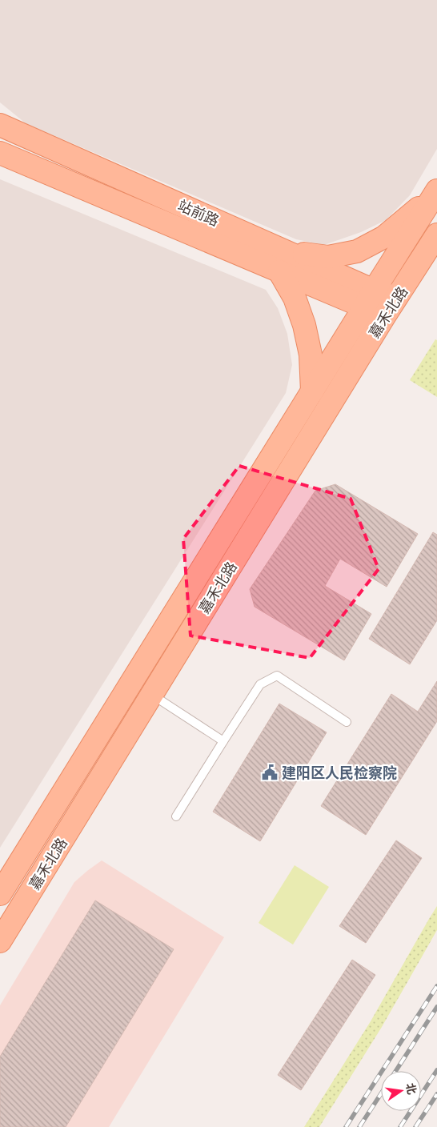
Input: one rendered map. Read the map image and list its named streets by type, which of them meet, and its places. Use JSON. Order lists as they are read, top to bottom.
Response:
{
  "streets": {
    "main road": ["站前路", "嘉禾北路"]
  },
  "crossings": [
    ["站前路", "嘉禾北路"]
  ],
  "places": {
    "public building": ["建阳区人民检察院"]
  },
  "north": "right"
}
